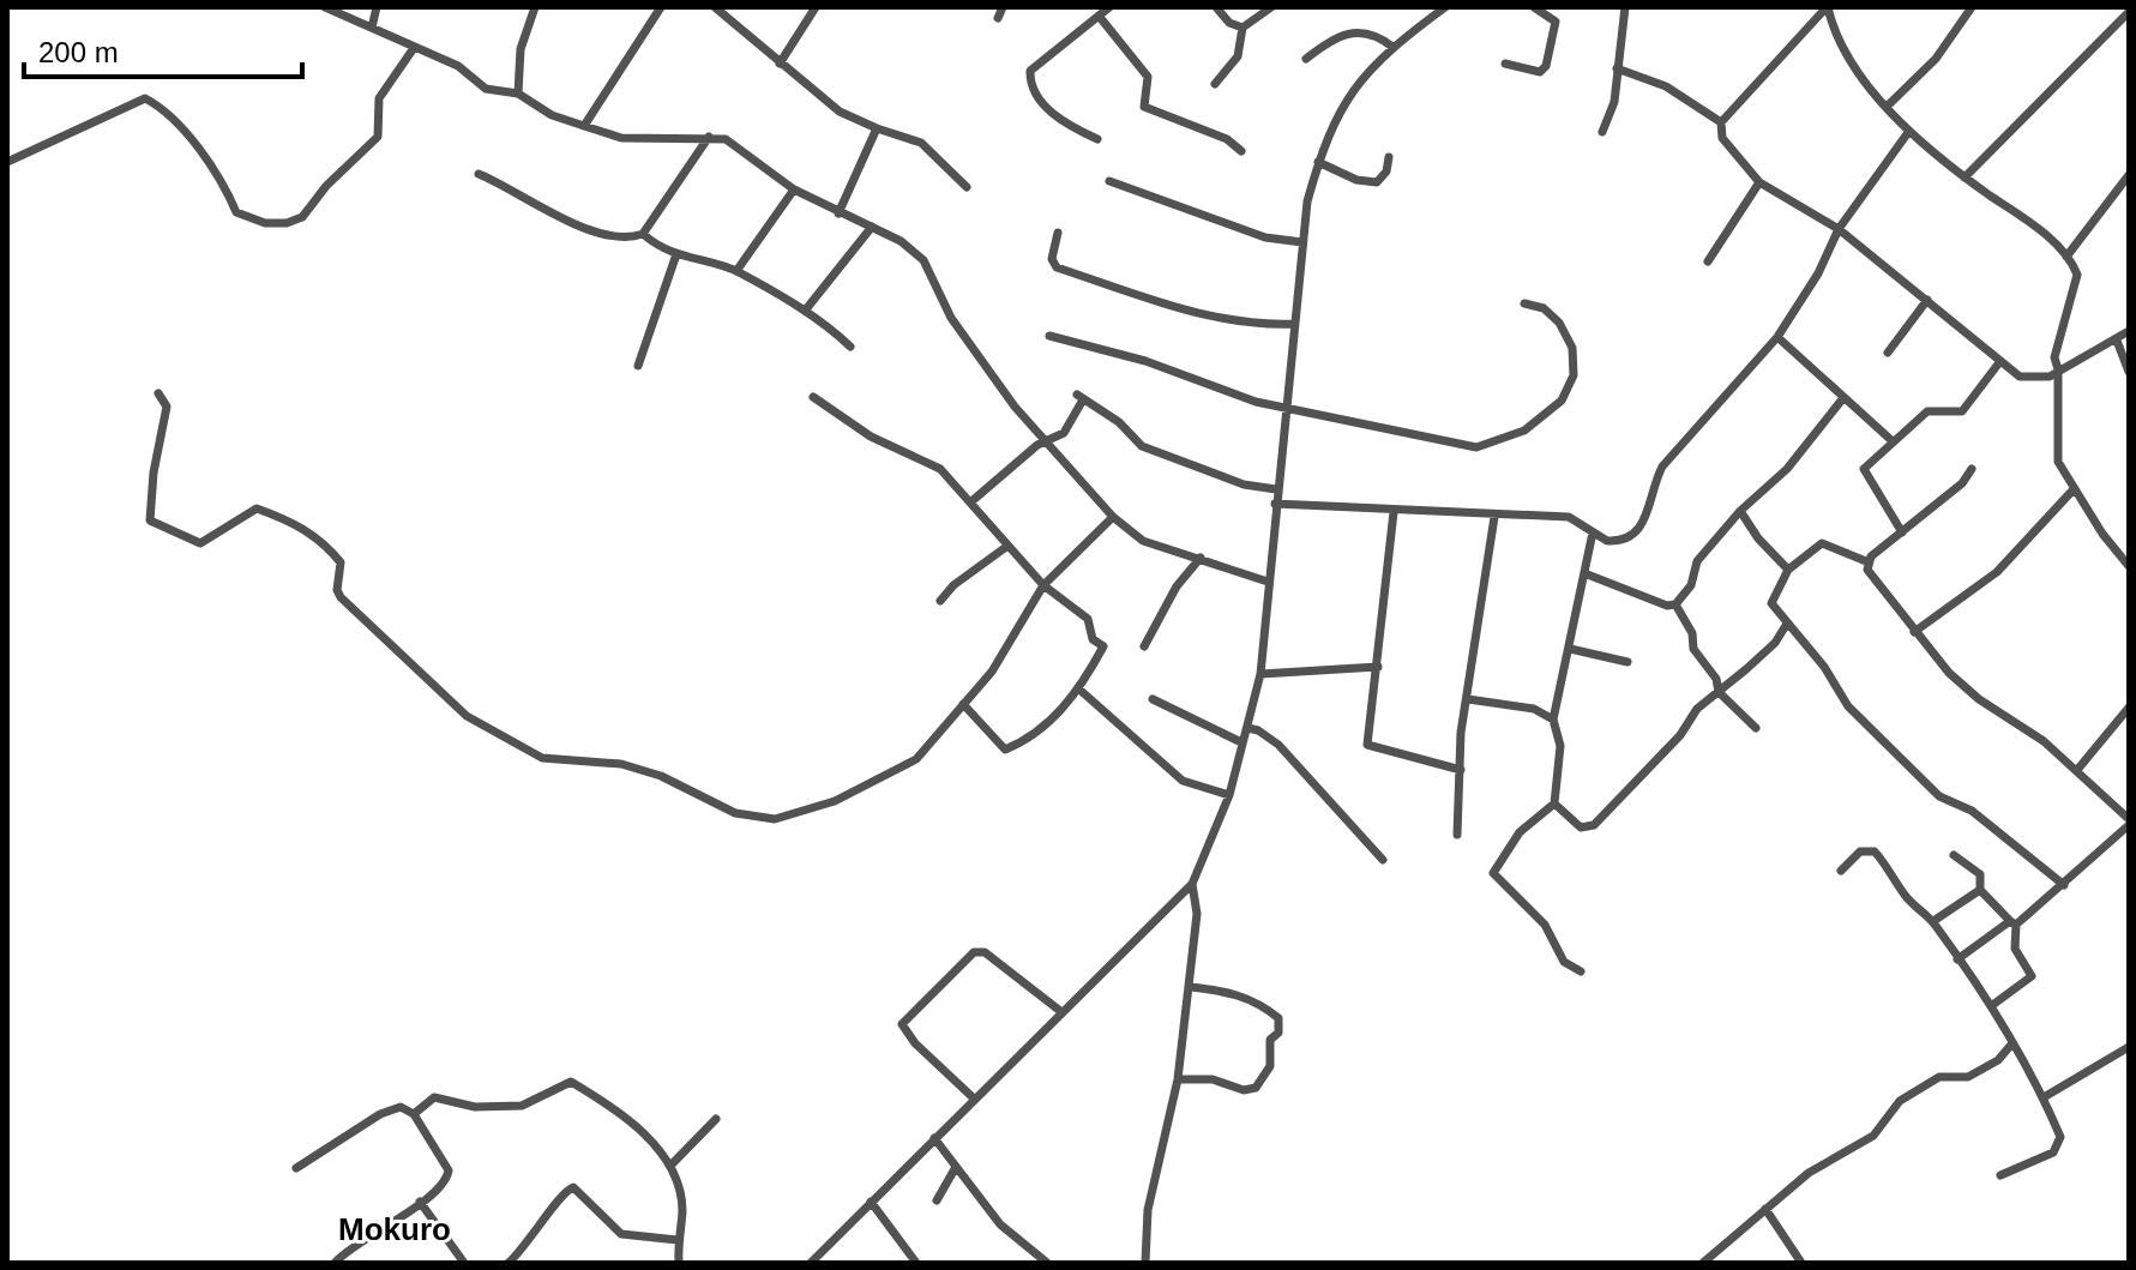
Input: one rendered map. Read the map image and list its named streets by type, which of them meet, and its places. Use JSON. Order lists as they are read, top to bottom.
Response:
{
  "districts": ["Mokuro"],
  "scale_bar": "200 m"
}
